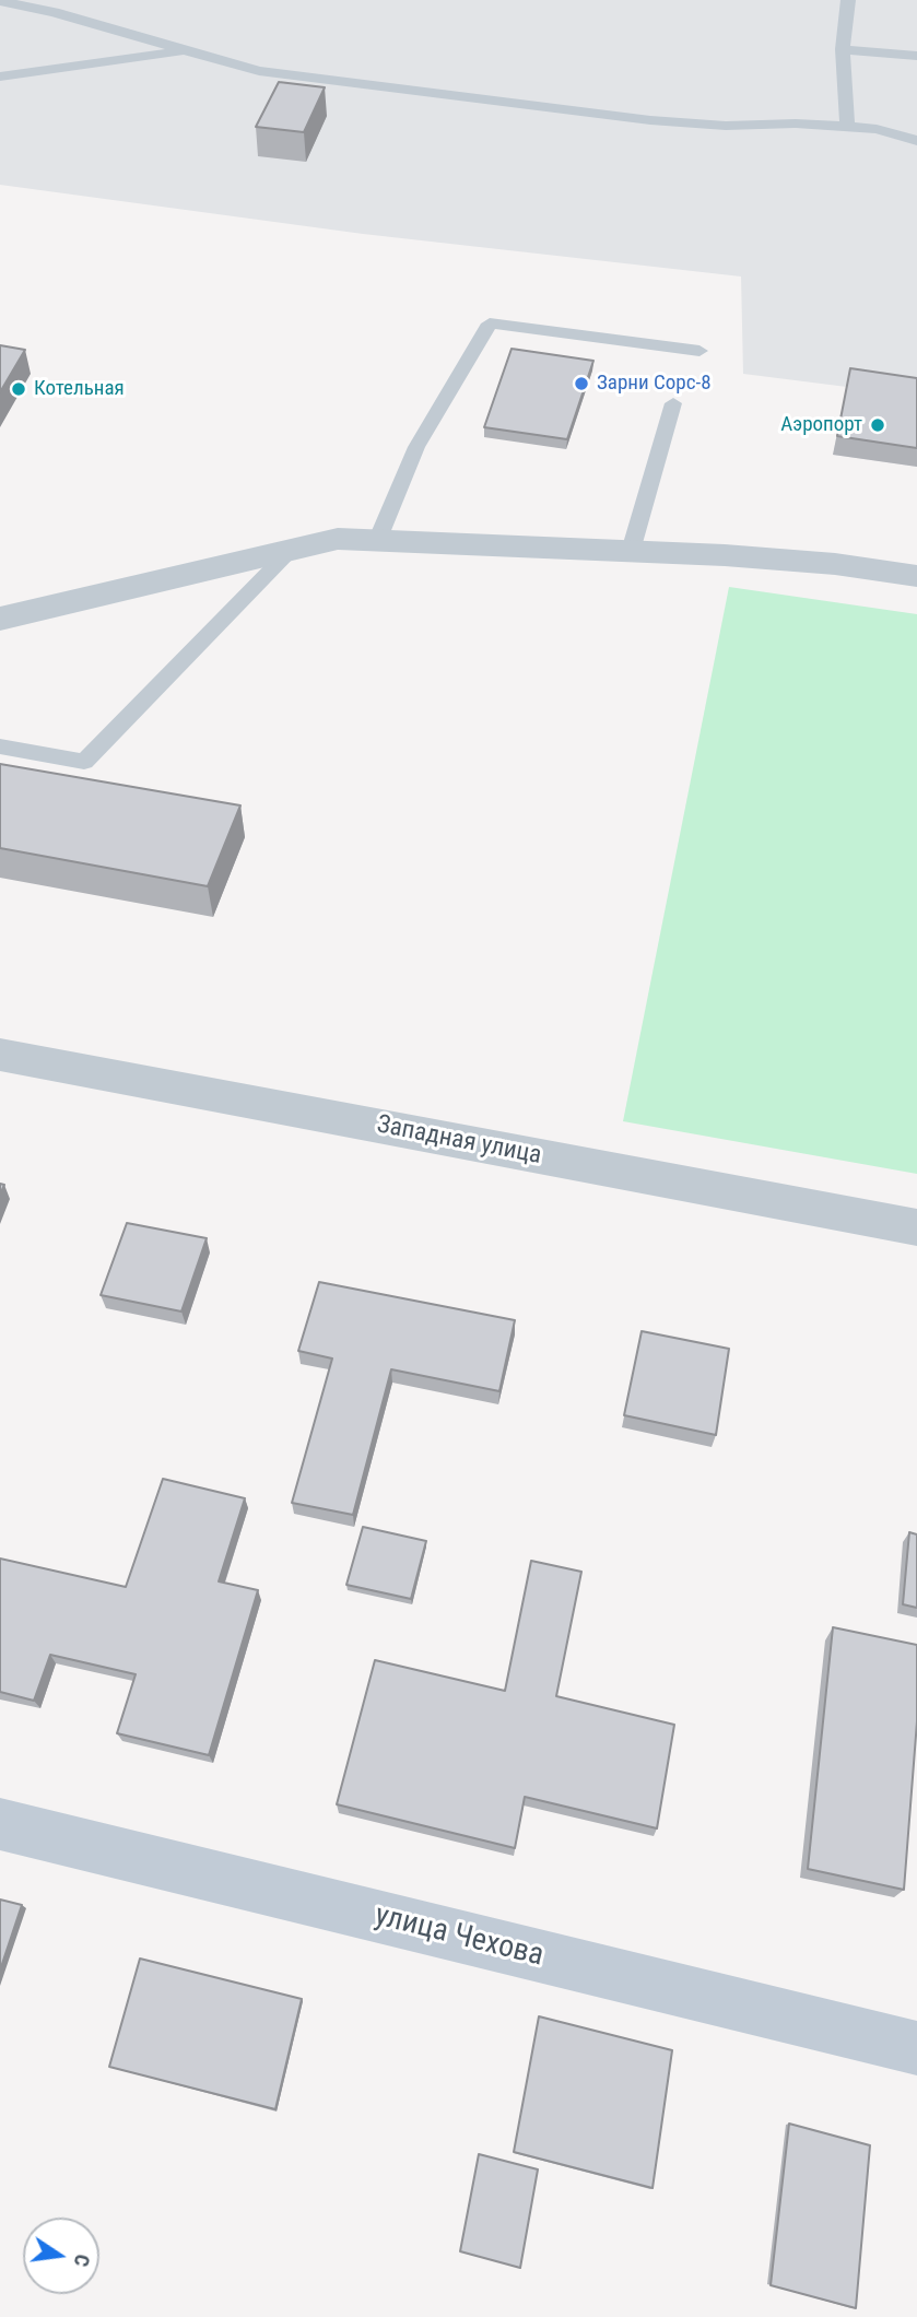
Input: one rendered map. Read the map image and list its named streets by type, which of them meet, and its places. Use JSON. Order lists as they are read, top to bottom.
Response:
{
  "streets": {
    "street": ["Западная улица", "улица Чехова"]
  },
  "places": ["Зарни Сорс-8", "Котельная", "Аэропорт"],
  "north": "right"
}
